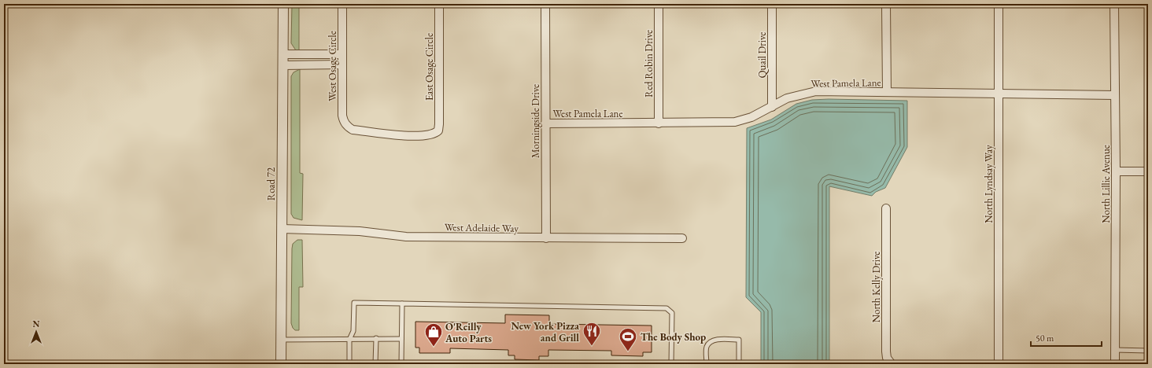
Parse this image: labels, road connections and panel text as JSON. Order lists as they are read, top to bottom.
{
  "streets": {
    "street": [
      "Quail Drive",
      "Red Robin Drive",
      "West Osage Circle",
      "East Osage Circle",
      "West Pamela Lane",
      "Morningside Drive",
      "Road 72",
      "North Lyndsay Way",
      "North Lillie Avenue",
      "West Adelaide Way",
      "North Kelly Drive"
    ]
  },
  "crossings": [
    ["Quail Drive", "West Pamela Lane"],
    ["Red Robin Drive", "West Pamela Lane"],
    ["West Osage Circle", "East Osage Circle"],
    ["West Pamela Lane", "Morningside Drive"],
    ["West Pamela Lane", "North Lyndsay Way"],
    ["West Pamela Lane", "North Lillie Avenue"],
    ["Morningside Drive", "West Adelaide Way"],
    ["Road 72", "West Adelaide Way"]
  ],
  "places": {
    "restaurant": ["New York Pizza and Grill"],
    "shop": ["O'Reilly Auto Parts"],
    "sports": ["The Body Shop"]
  },
  "scale_bar": "50 m",
  "north": "top"
}
